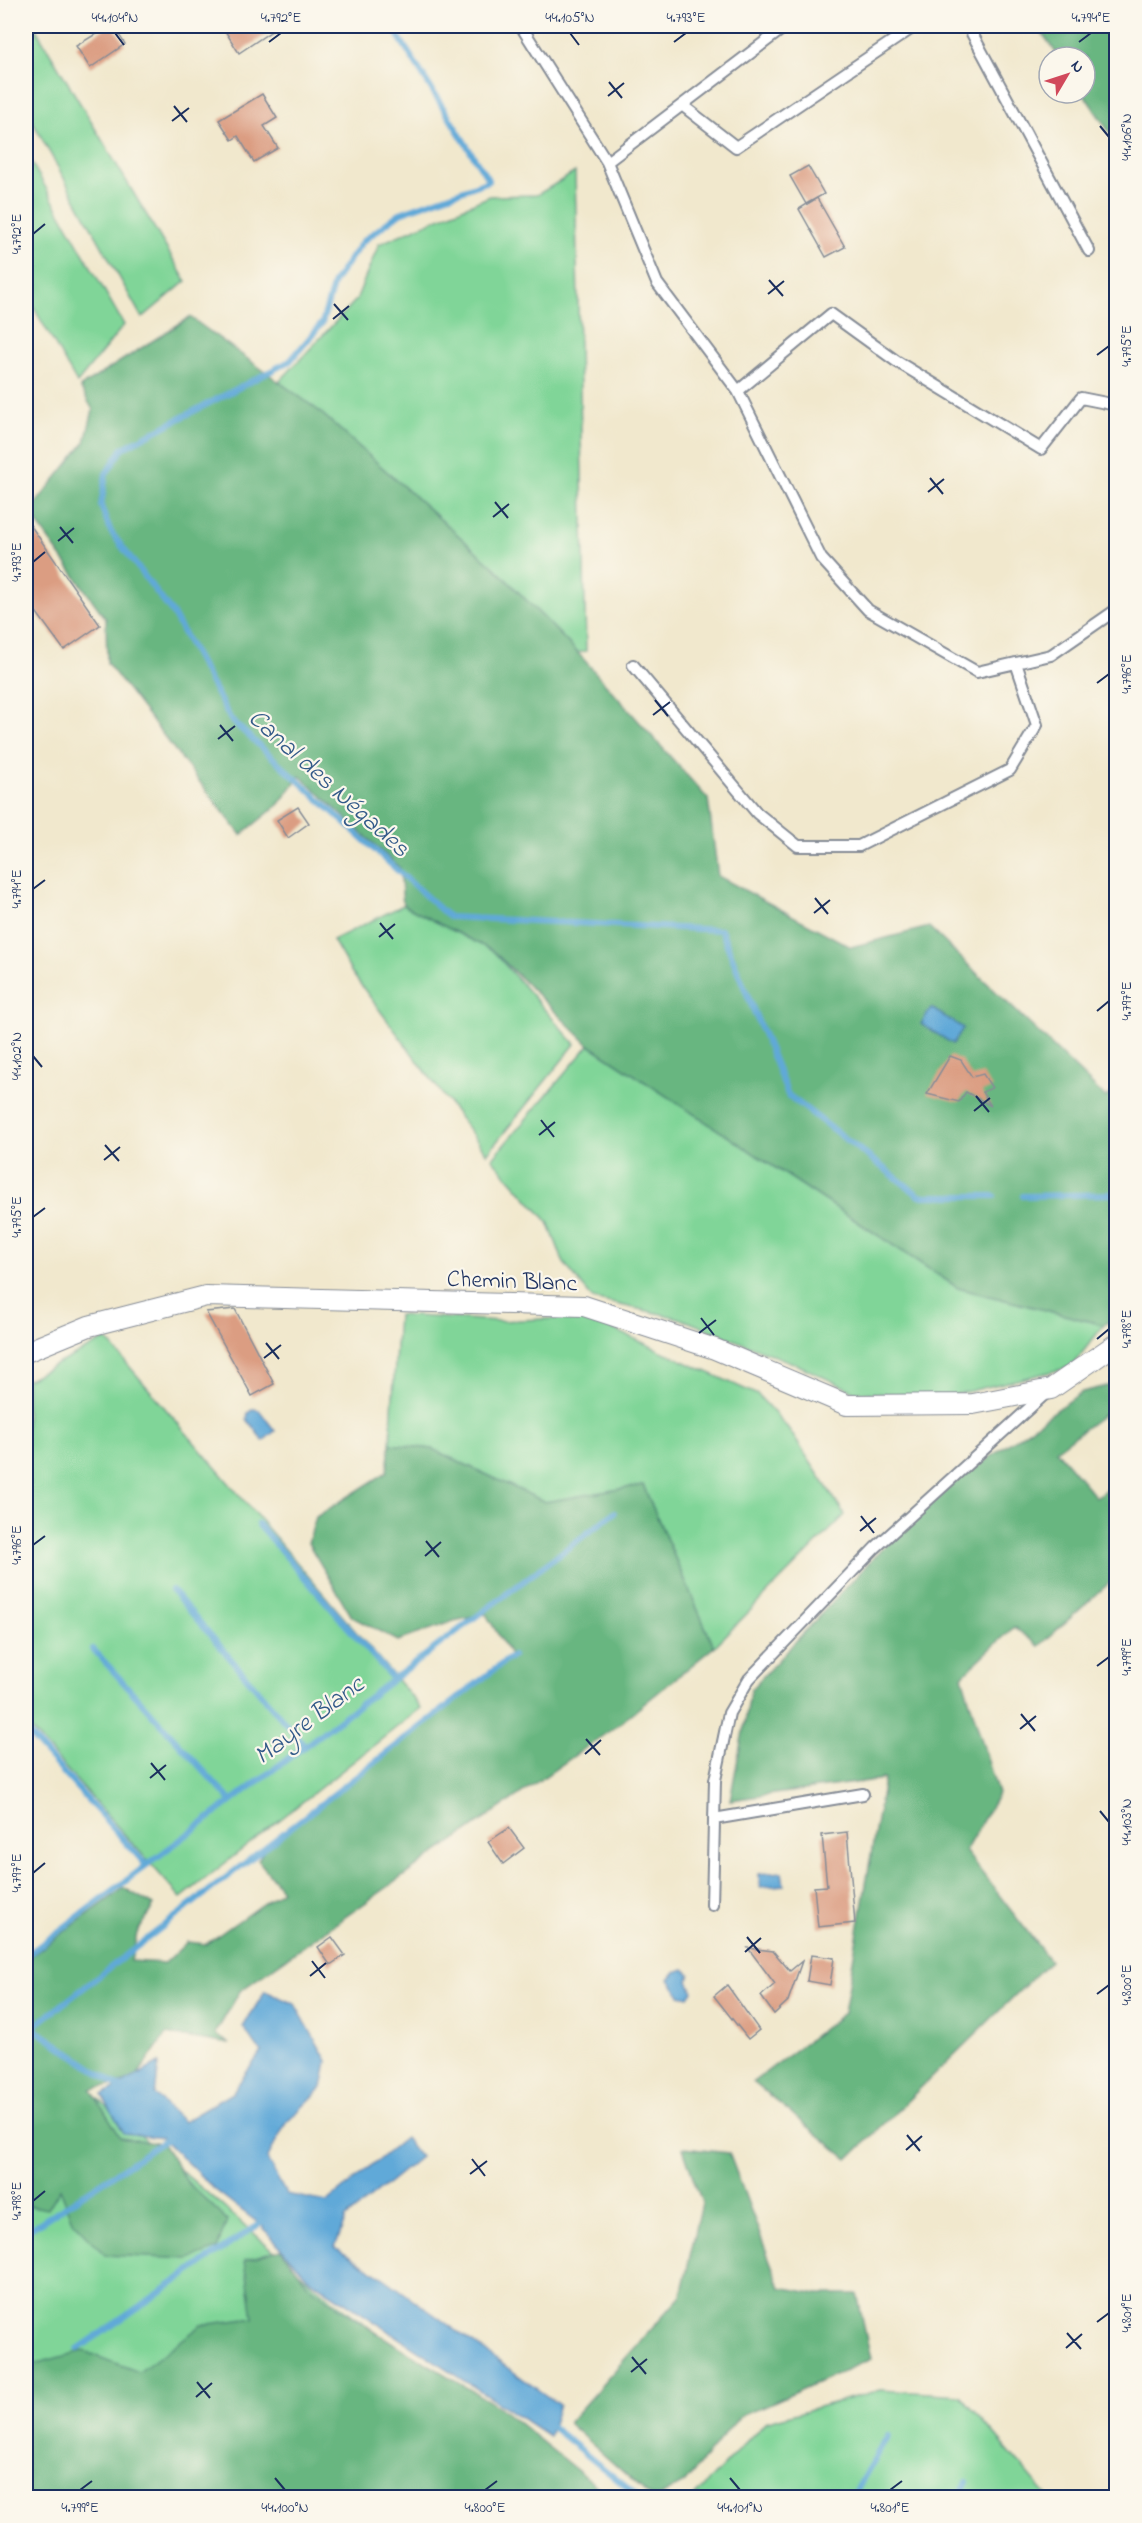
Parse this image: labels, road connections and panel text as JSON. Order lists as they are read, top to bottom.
{
  "streets": {
    "street": ["Chemin Blanc"]
  },
  "water": ["Canal des Négades", "Mayre Blanc"],
  "north": "top right",
  "coordinates": [
    "44.104°N",
    "4.792°E",
    "44.105°N",
    "4.793°E",
    "4.794°E",
    "44.106°N",
    "4.795°E",
    "4.796°E",
    "4.797°E",
    "44.102°N",
    "4.798°E",
    "4.799°E",
    "44.103°N",
    "4.800°E",
    "4.801°E",
    "44.100°N",
    "44.101°N"
  ]
}
